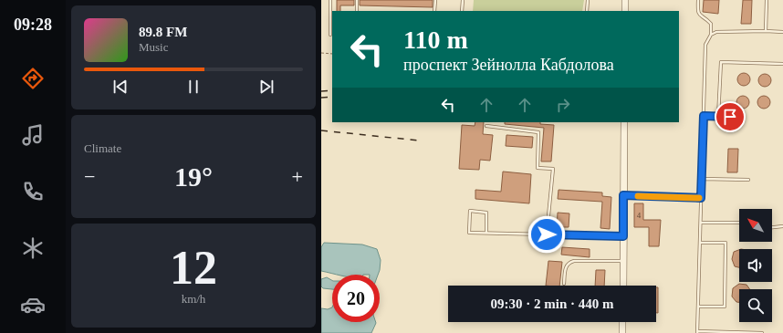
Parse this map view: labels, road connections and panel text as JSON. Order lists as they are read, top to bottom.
{
  "house_numbers": ["4"],
  "north": "top left",
  "page": {
    "tabs": "09:28",
    "turn": ["110 m", "проспект Зейнолла Кабдолова"],
    "song": ["89.8 FM", "Music"],
    "tile": [
      "Climate",
      ["12", "km/h"]
    ],
    "heat": ["−", "19°", "+"],
    "limit": "20",
    "trip": "09:30 · 2 min · 440 m"
  }
}
